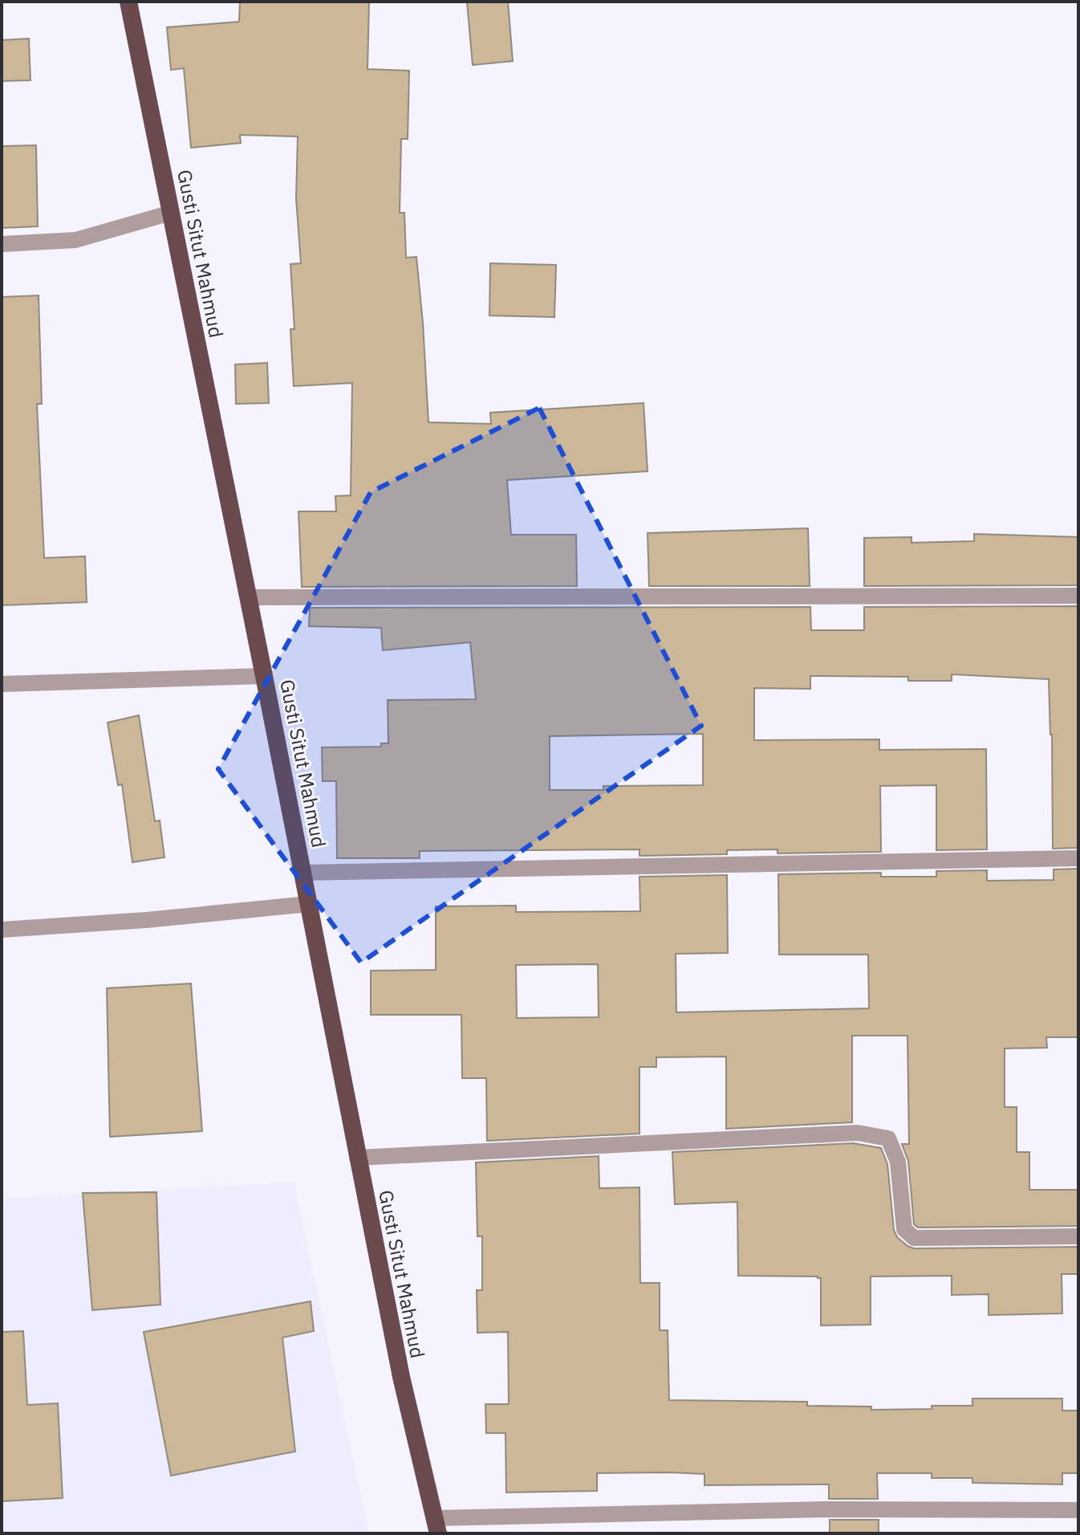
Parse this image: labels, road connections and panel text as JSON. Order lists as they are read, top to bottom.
{
  "streets": {
    "highway": ["Gusti Situt Mahmud"]
  }
}
